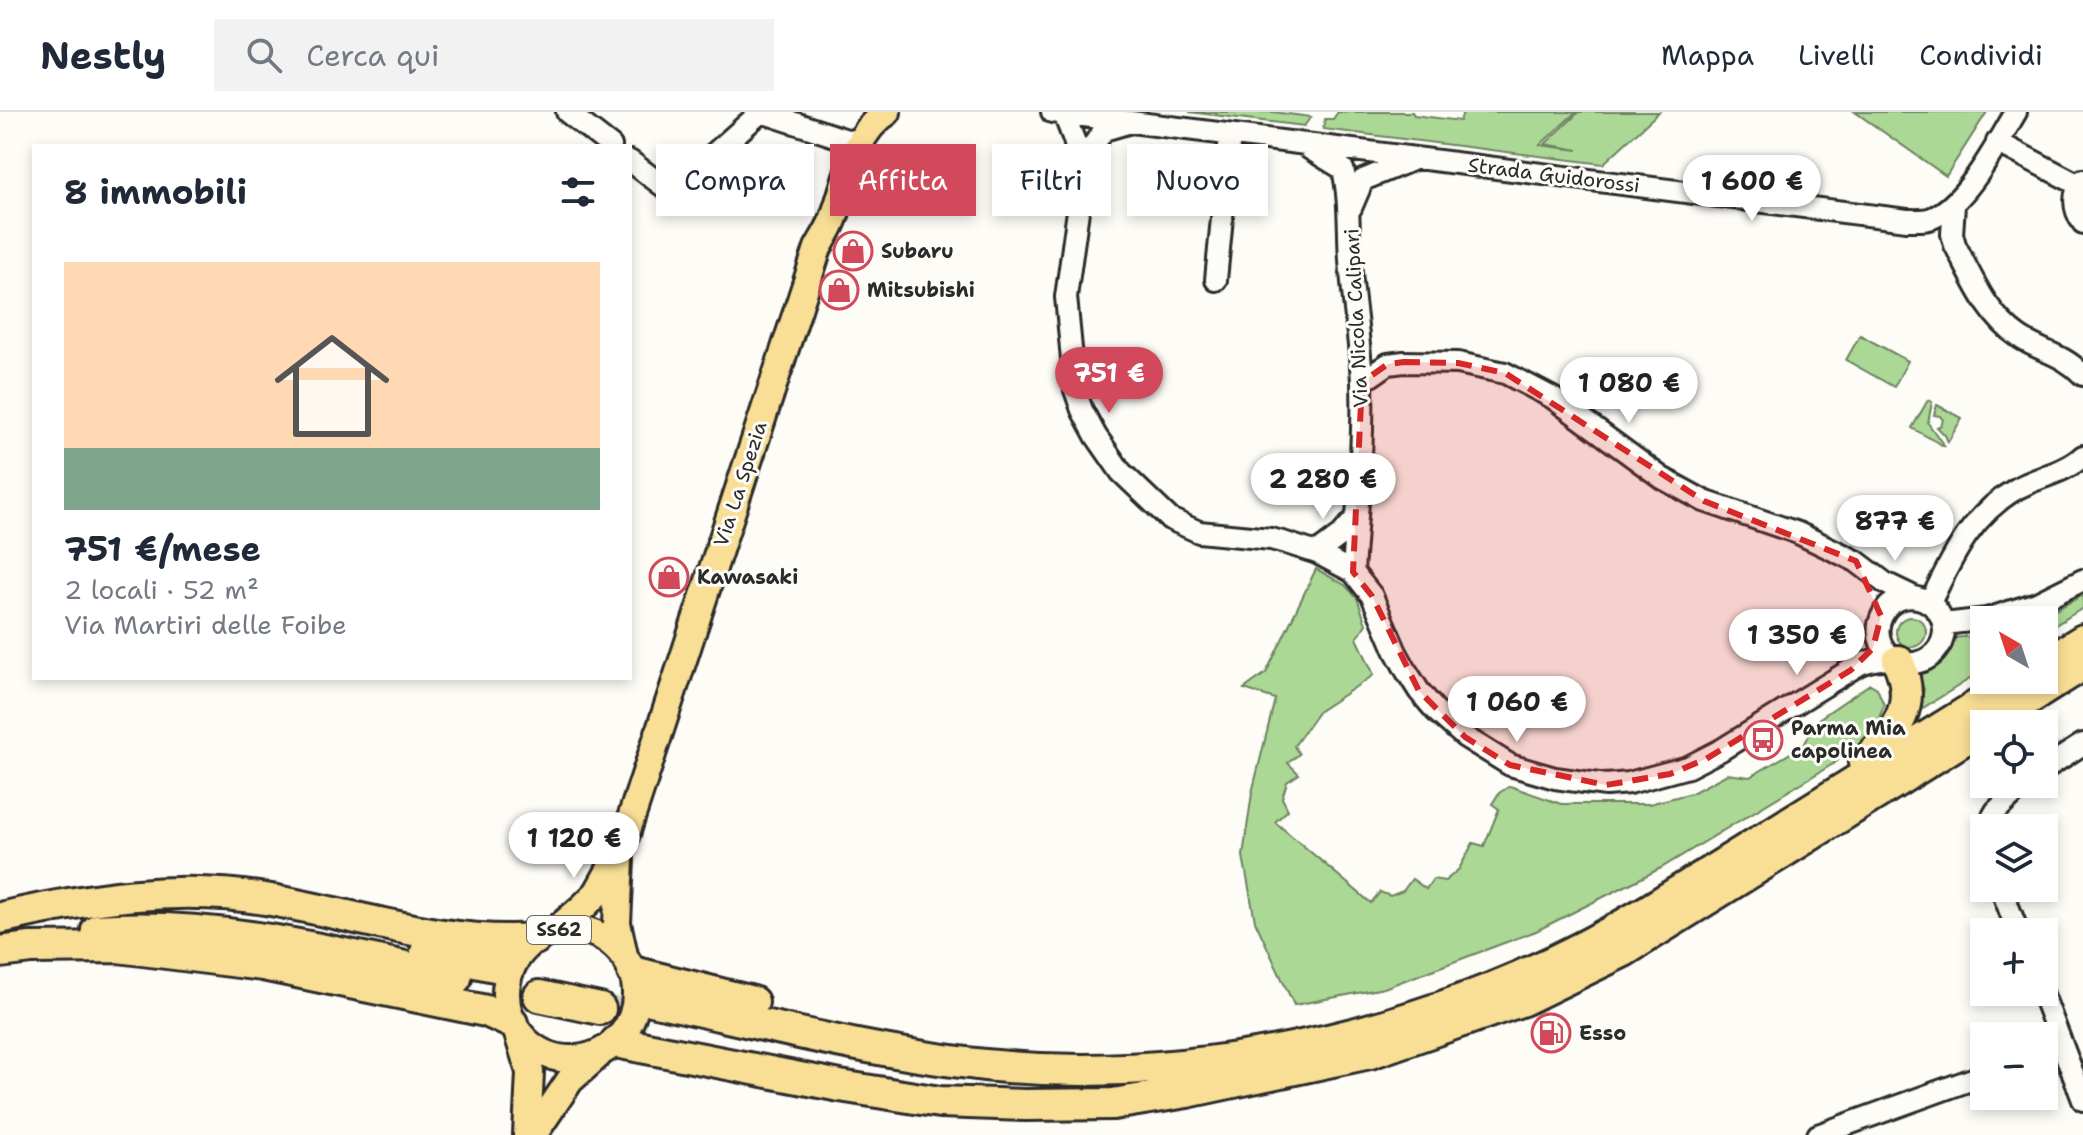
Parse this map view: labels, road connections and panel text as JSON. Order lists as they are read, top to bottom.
{
  "streets": {
    "main road": ["Via La Spezia", "SS62"],
    "street": ["Strada Guidorossi", "Via Nicola Calipari"]
  },
  "crossings": [
    ["Strada Guidorossi", "Via Nicola Calipari"],
    ["Via La Spezia", "SS62"]
  ],
  "places": {
    "shop": ["Subaru", "Mitsubishi", "Kawasaki"],
    "bus stop": ["Parma Mia capolinea"],
    "fuel station": ["Esso"]
  },
  "north": "top left",
  "page": {
    "header": "Nestly",
    "search": "Cerca qui",
    "nav": ["Mappa", "Livelli", "Condividi"],
    "chip": [
      "Compra",
      "Affitta",
      "Filtri",
      "Nuovo"
    ],
    "heading": "8 immobili",
    "price": [
      "1 600 €",
      "751 €",
      "1 080 €",
      "2 280 €",
      "877 €",
      "1 350 €",
      "1 060 €",
      "1 120 €"
    ],
    "list": [
      {
        "name": "751 €/mese",
        "note": "2 locali · 52 m² · Via Martiri delle Foibe"
      }
    ],
    "map_buttons": ["+", "−"]
  }
}
